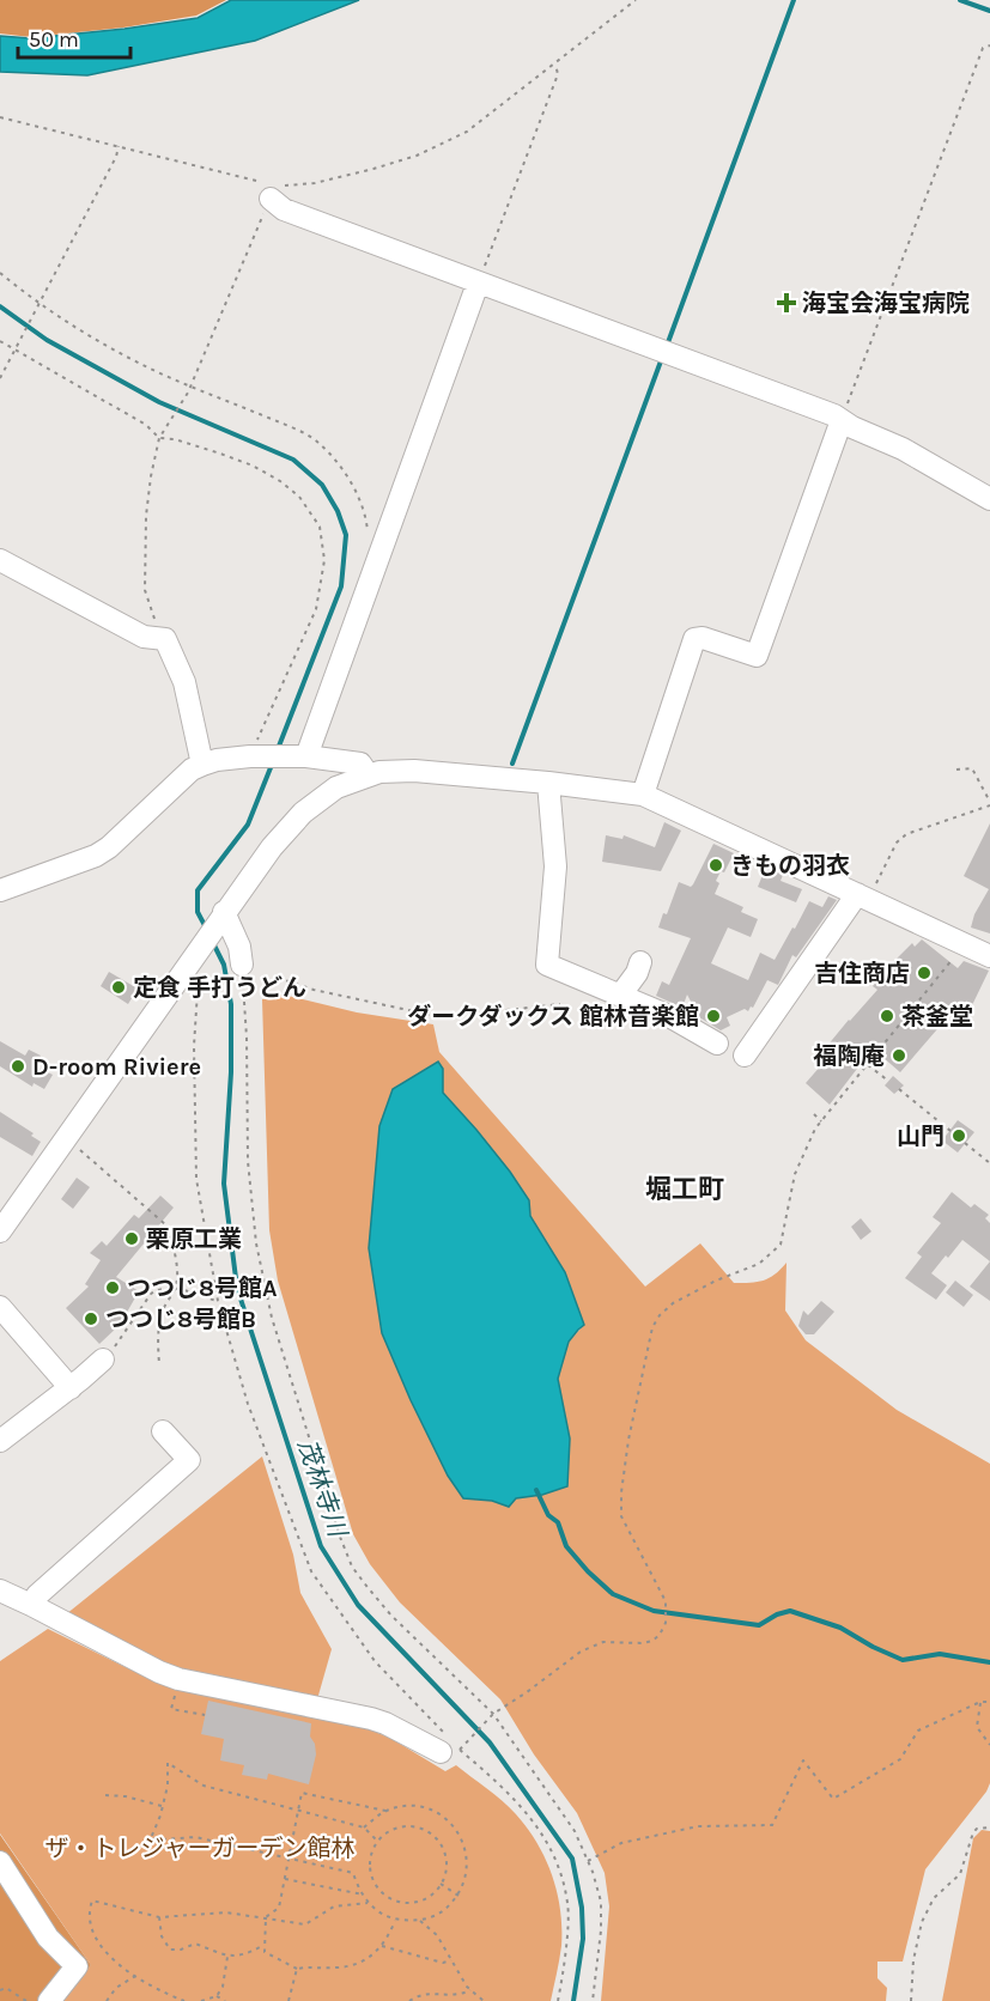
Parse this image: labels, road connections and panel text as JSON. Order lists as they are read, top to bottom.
{
  "districts": ["堀工町"],
  "water": ["茂林寺川"],
  "parks": ["ザ・トレジャーガーデン館林"],
  "places": {
    "health": ["海宝会海宝病院"],
    "other": [
      "きもの羽衣",
      "吉住商店",
      "定食 手打うどん",
      "ダークダックス 館林音楽館",
      "茶釜堂",
      "福陶庵",
      "D-room Riviere",
      "山門",
      "栗原工業",
      "つつじ8号館A",
      "つつじ8号館B"
    ]
  },
  "scale_bar": "50 m"
}
